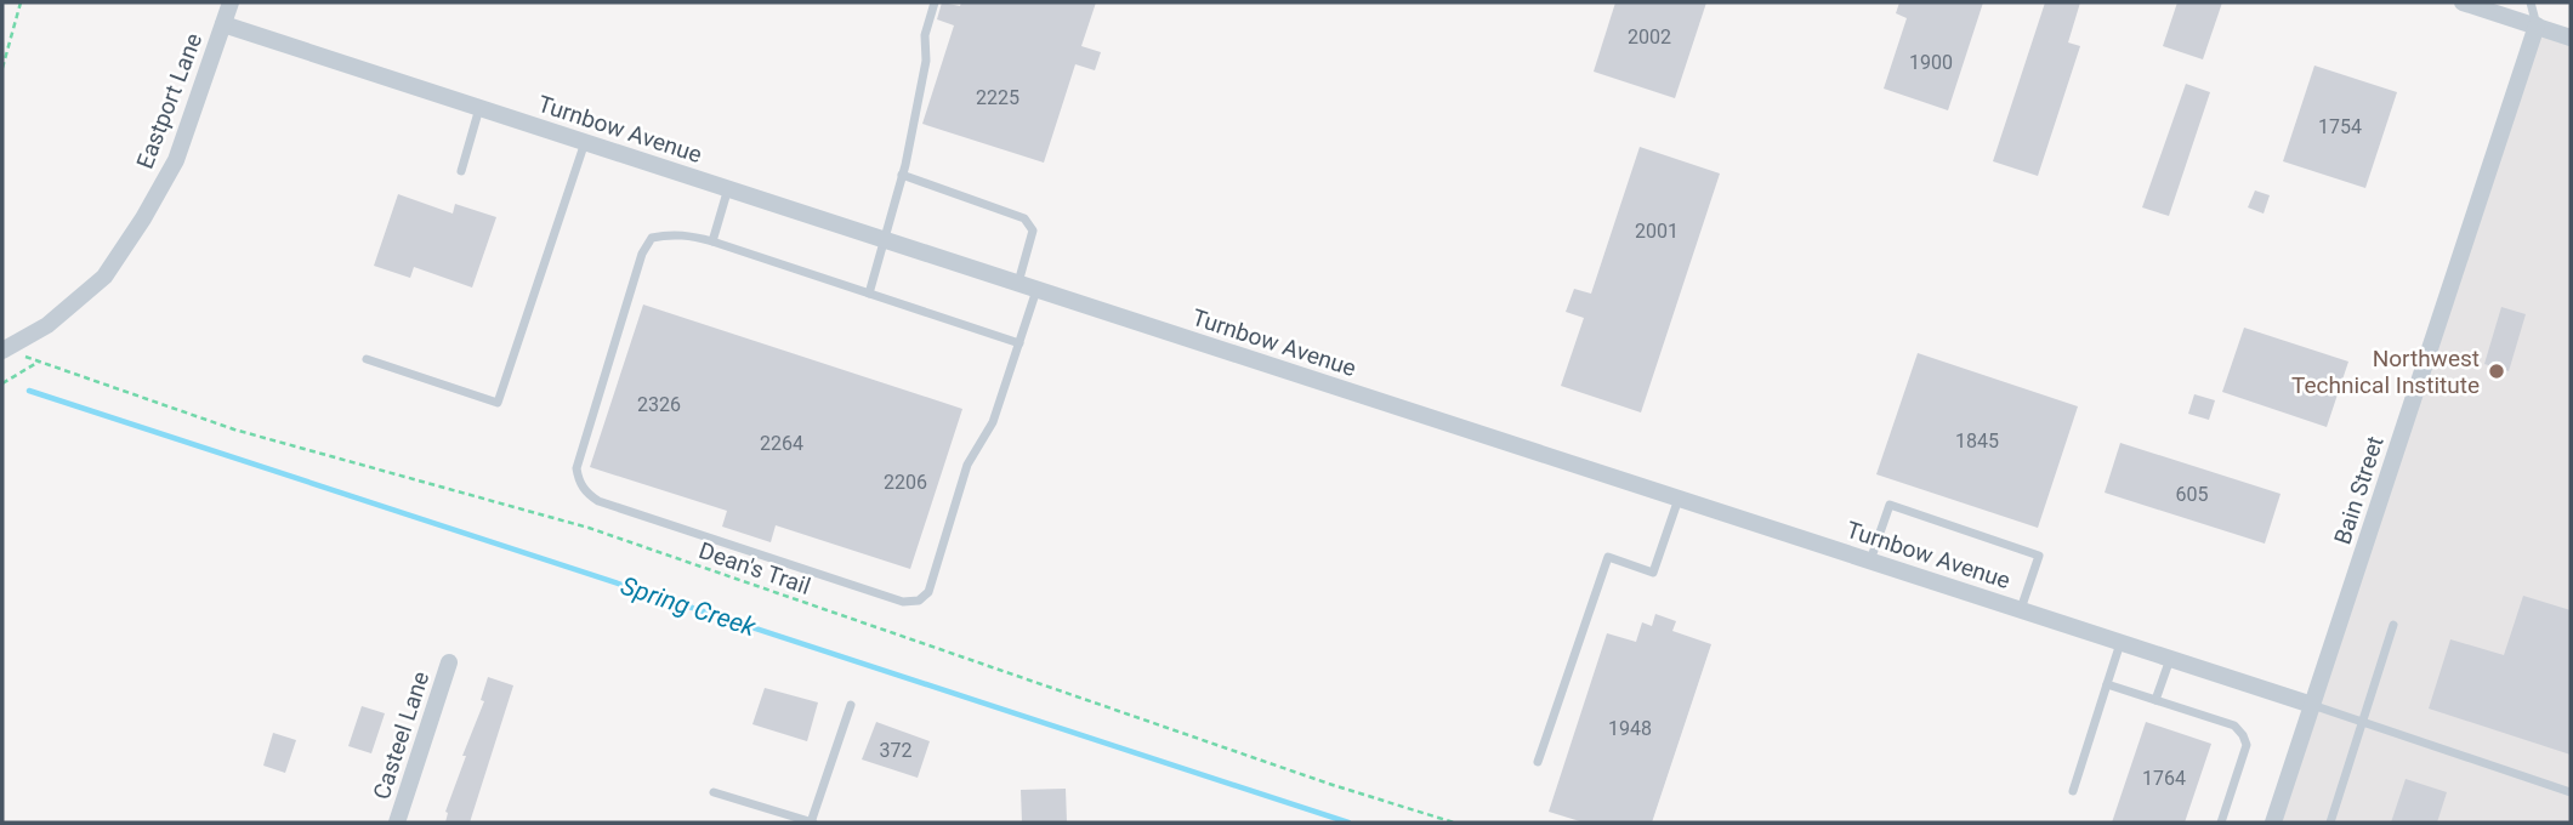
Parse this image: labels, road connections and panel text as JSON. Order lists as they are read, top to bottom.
{
  "streets": {
    "street": [
      "Eastport Lane",
      "Turnbow Avenue",
      "Bain Street",
      "Casteel Lane"
    ],
    "path": ["Dean's Trail"]
  },
  "crossings": [
    ["Eastport Lane", "Turnbow Avenue"],
    ["Turnbow Avenue", "Bain Street"]
  ],
  "water": ["Spring Creek"],
  "places": ["Northwest Technical Institute"],
  "house_numbers": [
    "2002",
    "1900",
    "2225",
    "1754",
    "2001",
    "2326",
    "1845",
    "2264",
    "2206",
    "605",
    "1948",
    "372",
    "1764"
  ]
}
